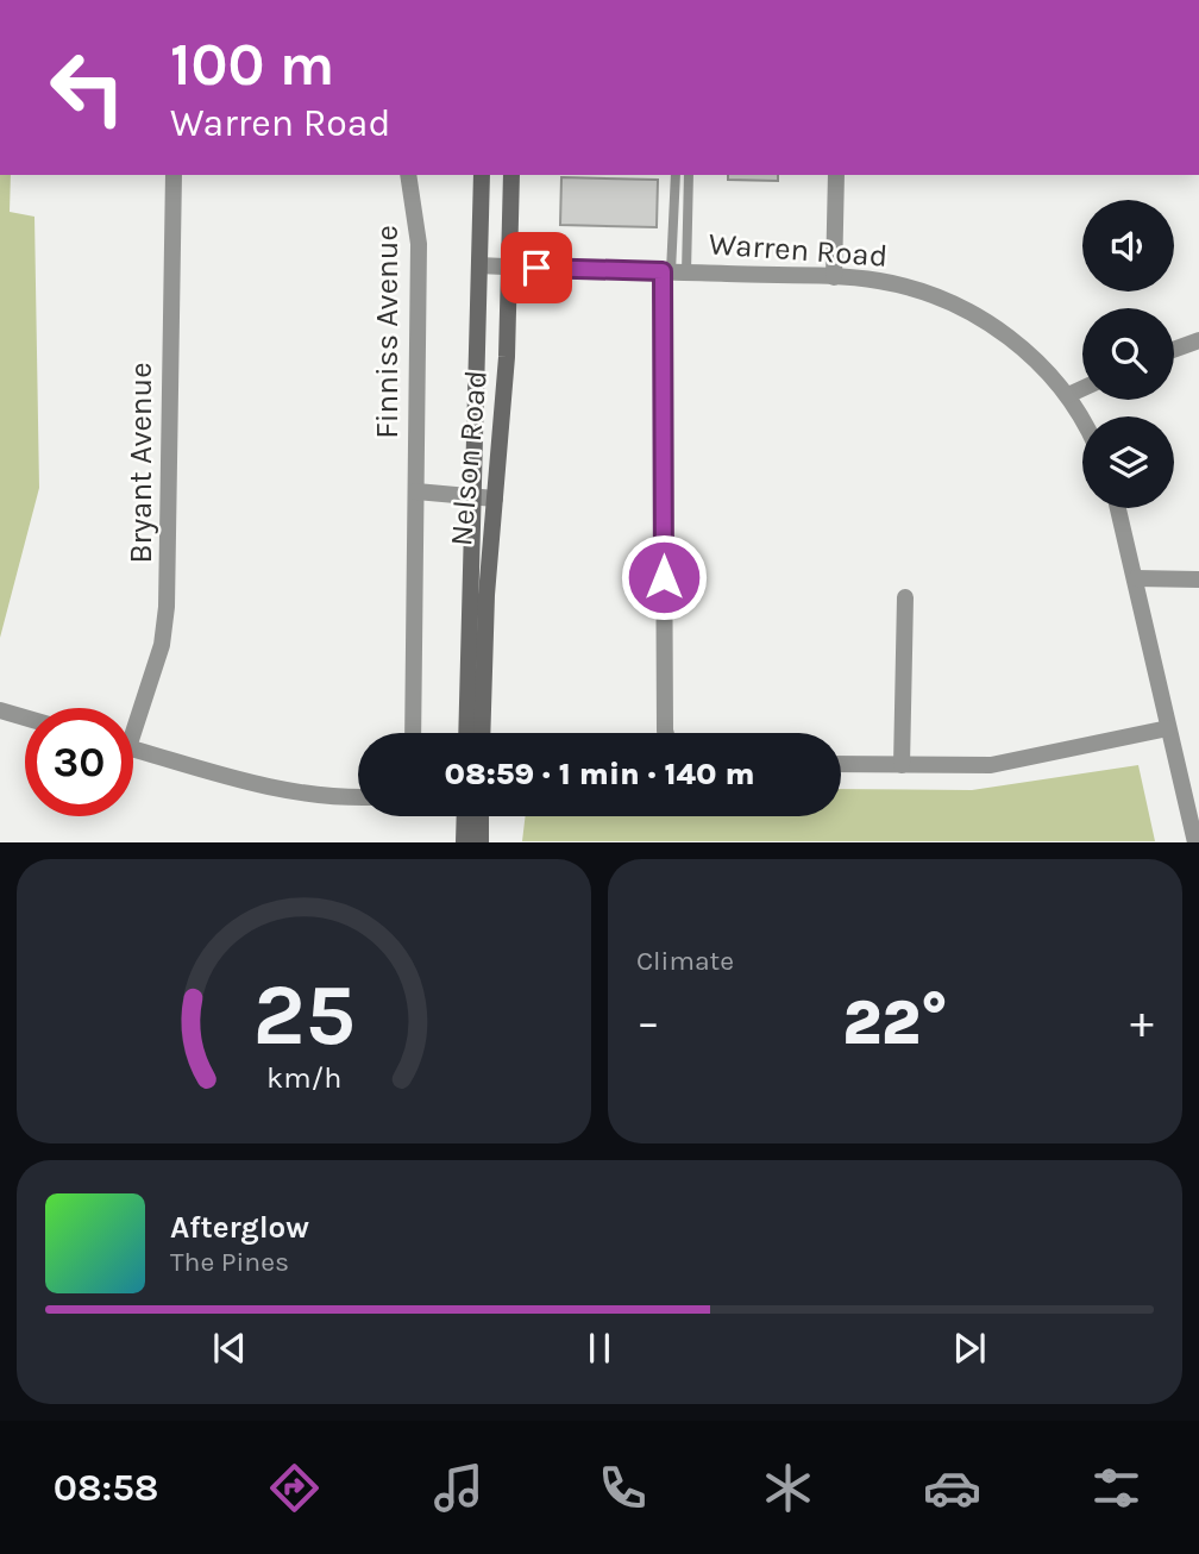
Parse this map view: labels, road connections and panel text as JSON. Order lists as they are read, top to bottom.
{
  "streets": {
    "main road": ["Nelson Road"],
    "street": ["Warren Road", "Finniss Avenue", "Bryant Avenue"]
  },
  "crossings": [
    ["Warren Road", "Nelson Road"]
  ],
  "page": {
    "turn": ["100 m", "Warren Road"],
    "limit": "30",
    "trip": "08:59 · 1 min · 140 m",
    "tile": "Climate",
    "heat": ["−", "22°", "+"],
    "song": ["Afterglow", "The Pines"],
    "tabs": "08:58",
    "gauge": ["25", "km/h"]
  }
}
